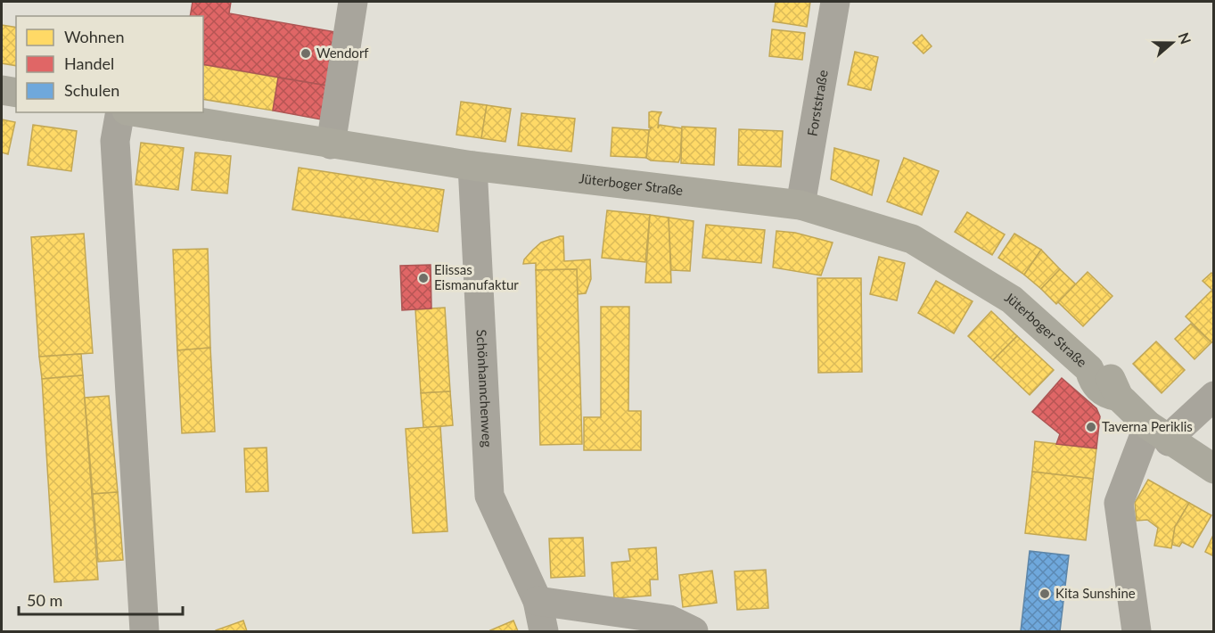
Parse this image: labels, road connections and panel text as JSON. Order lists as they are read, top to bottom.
{
  "streets": {
    "main road": ["Jüterboger Straße"],
    "street": ["Forststraße", "Schönhannchenweg"]
  },
  "crossings": [
    ["Forststraße", "Jüterboger Straße"],
    ["Jüterboger Straße", "Schönhannchenweg"]
  ],
  "places": [
    "Wendorf",
    "Elissas Eismanufaktur",
    "Taverna Periklis",
    "Kita Sunshine"
  ],
  "legend": ["Wohnen", "Handel", "Schulen"],
  "scale_bar": "50 m",
  "north": "right"
}
